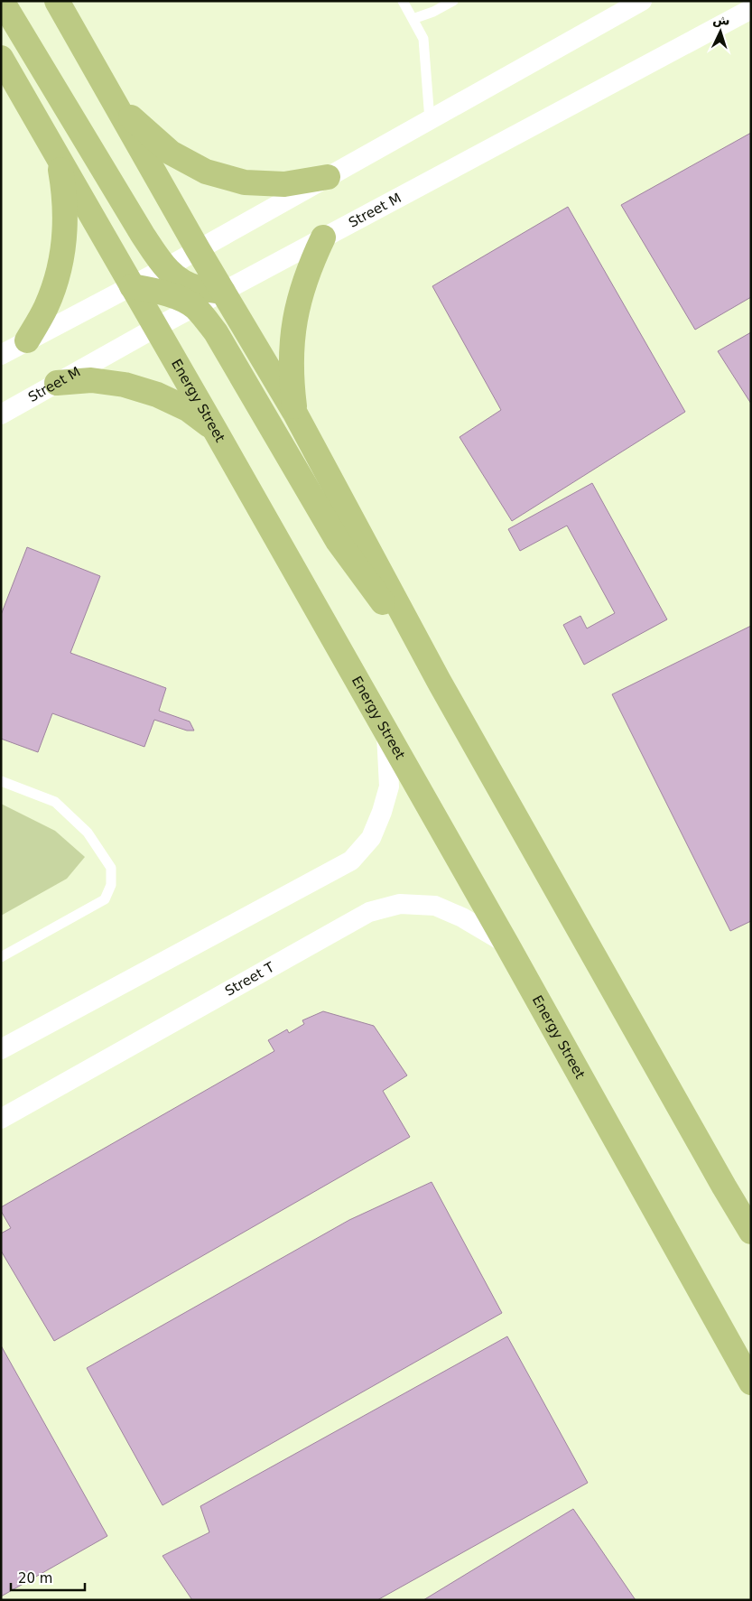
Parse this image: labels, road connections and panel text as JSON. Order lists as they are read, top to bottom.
{
  "streets": {
    "main road": ["Energy Street"],
    "street": ["Street M", "Street T"]
  },
  "crossings": [
    ["Street M", "Energy Street"],
    ["Energy Street", "Street T"]
  ],
  "scale_bar": "20 m",
  "north": "top"
}
